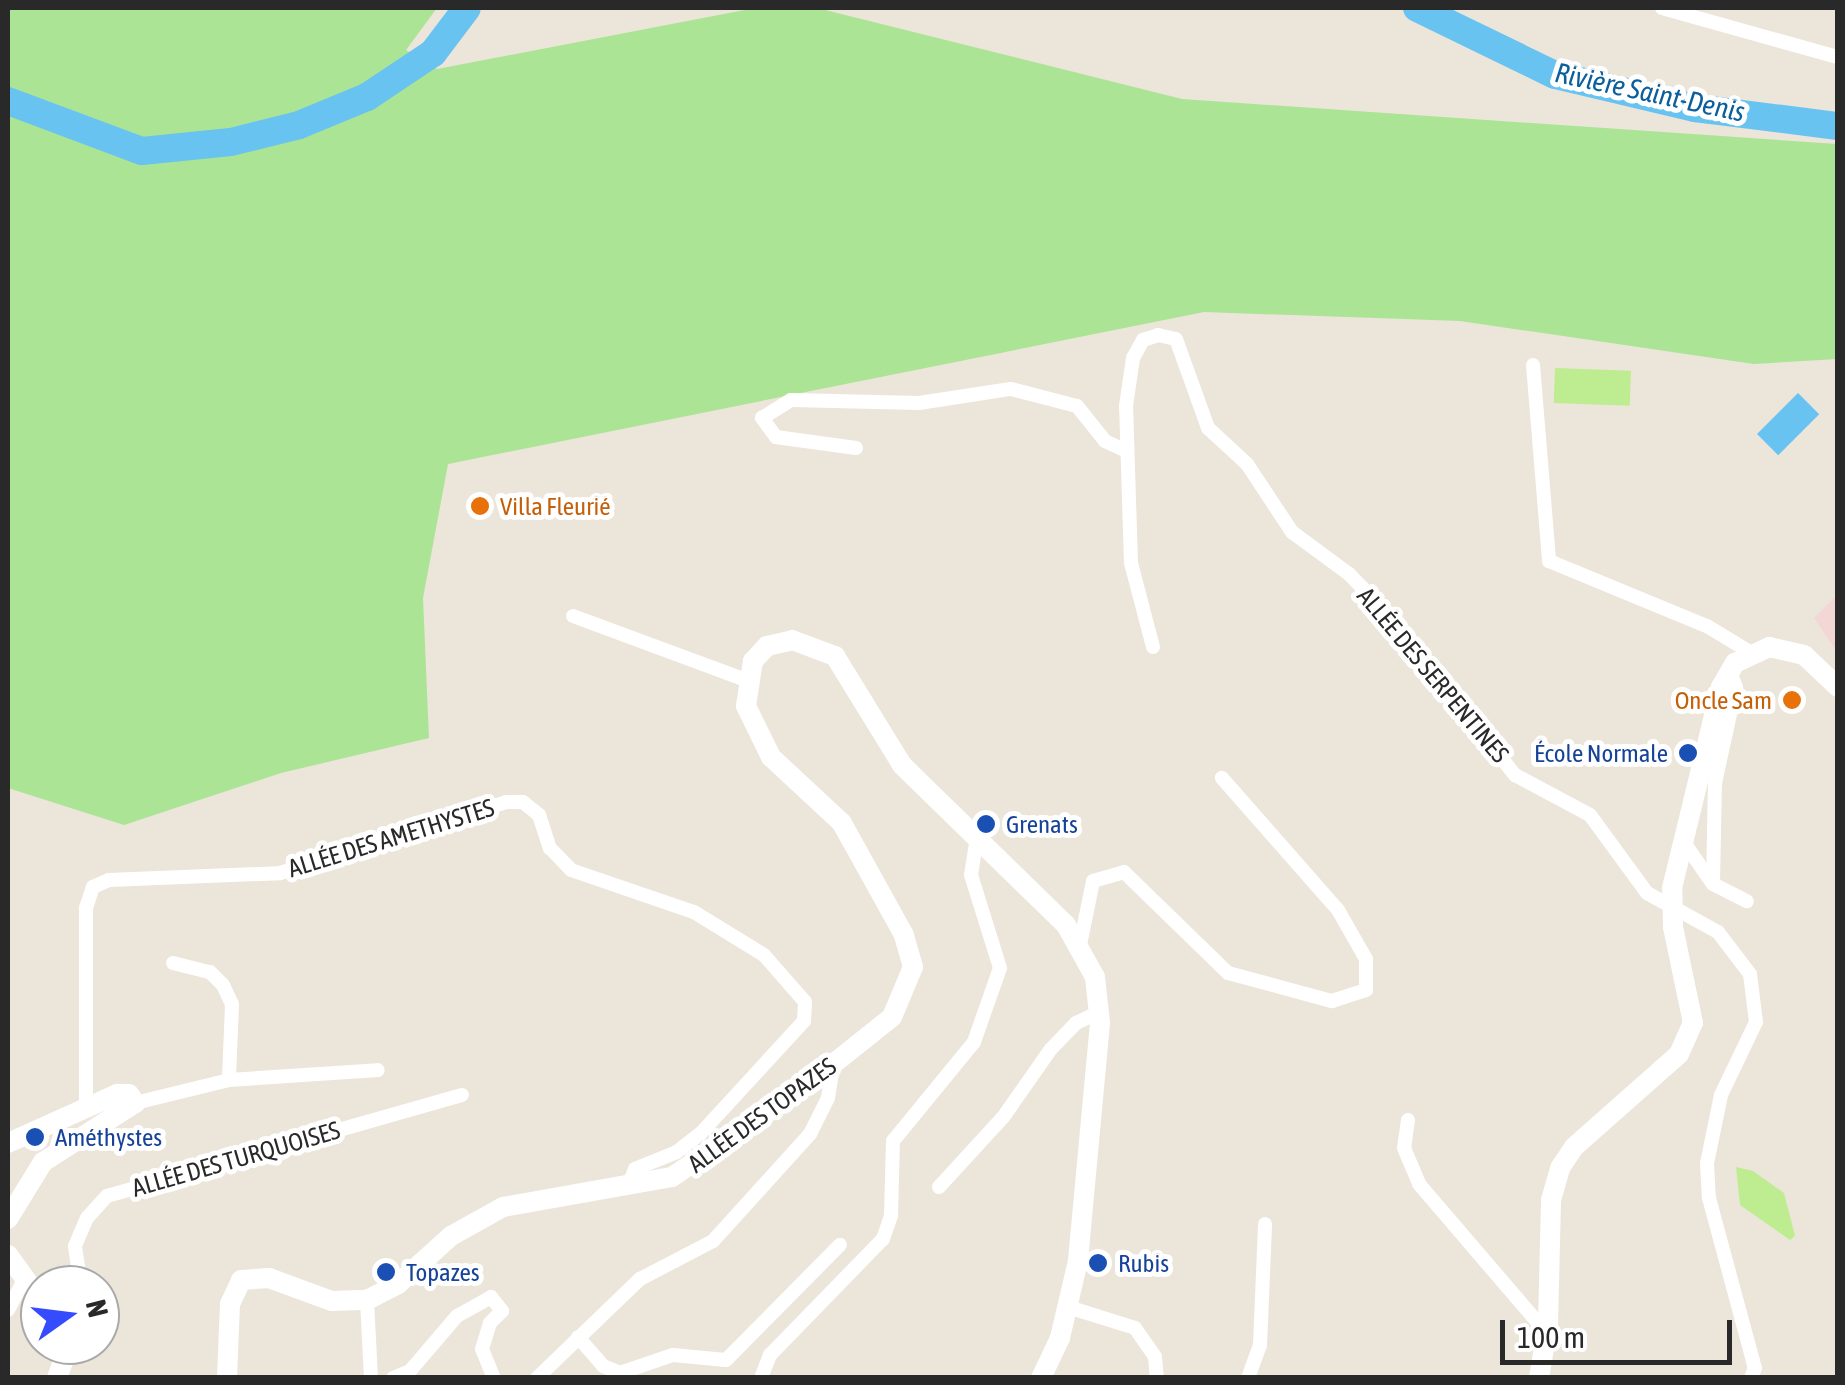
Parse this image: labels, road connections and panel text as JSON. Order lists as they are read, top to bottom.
{
  "streets": {
    "main road": ["ALLÉE DES TOPAZES"],
    "street": ["ALLÉE DES SERPENTINES", "ALLÉE DES AMETHYSTES", "ALLÉE DES TURQUOISES"]
  },
  "crossings": [
    ["ALLÉE DES AMETHYSTES", "ALLÉE DES TOPAZES"]
  ],
  "water": ["Rivière Saint-Denis"],
  "places": [
    "Villa Fleurié",
    "Oncle Sam",
    "École Normale",
    "Grenats",
    "Améthystes",
    "Rubis",
    "Topazes"
  ],
  "scale_bar": "100 m",
  "north": "right"
}
